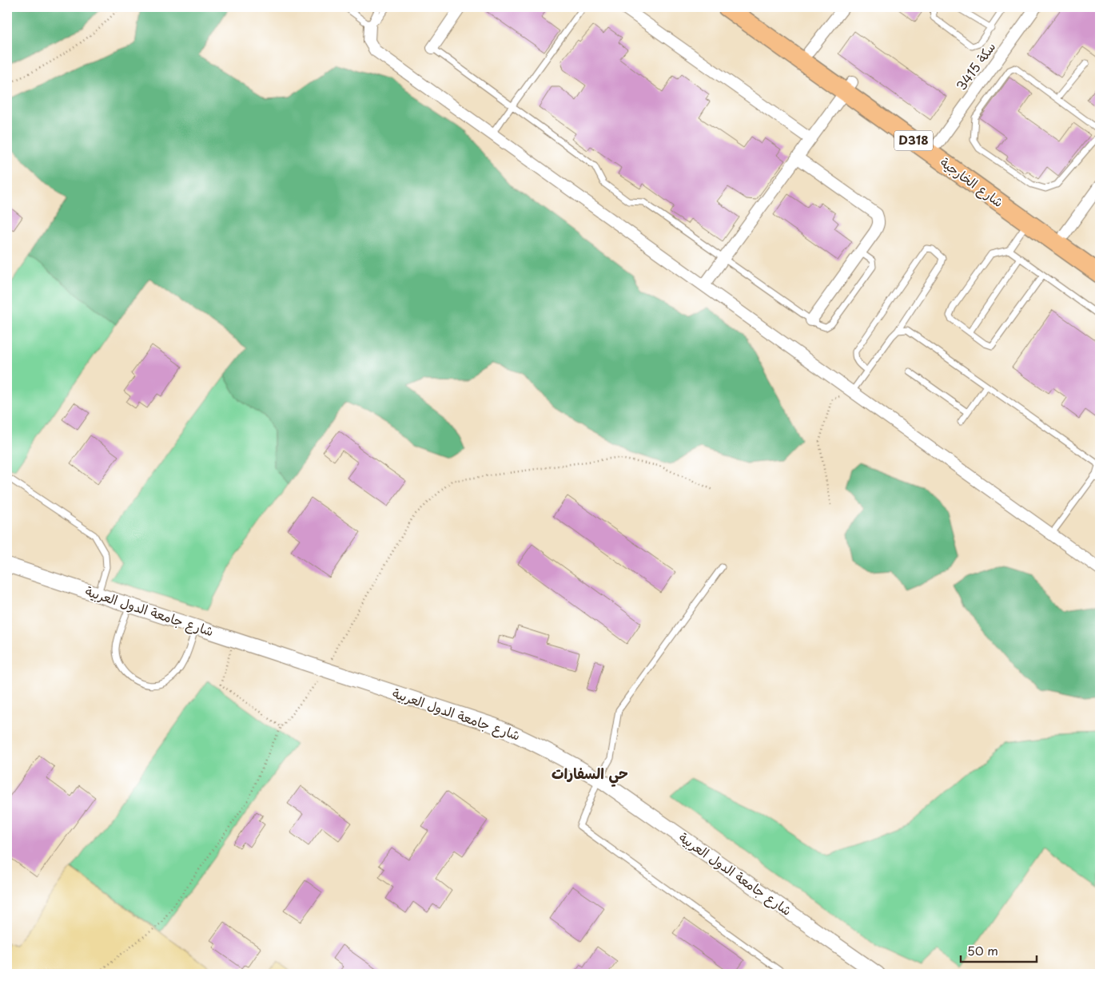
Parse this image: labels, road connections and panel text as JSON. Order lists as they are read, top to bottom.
{
  "streets": {
    "main road": ["D318", "شارع الخارجية"],
    "street": ["سكة 3415", "شارع جامعة الدول العربية"]
  },
  "crossings": [
    ["سكة 3415", "شارع الخارجية"]
  ],
  "districts": ["حي السفارات"],
  "scale_bar": "50 m"
}
